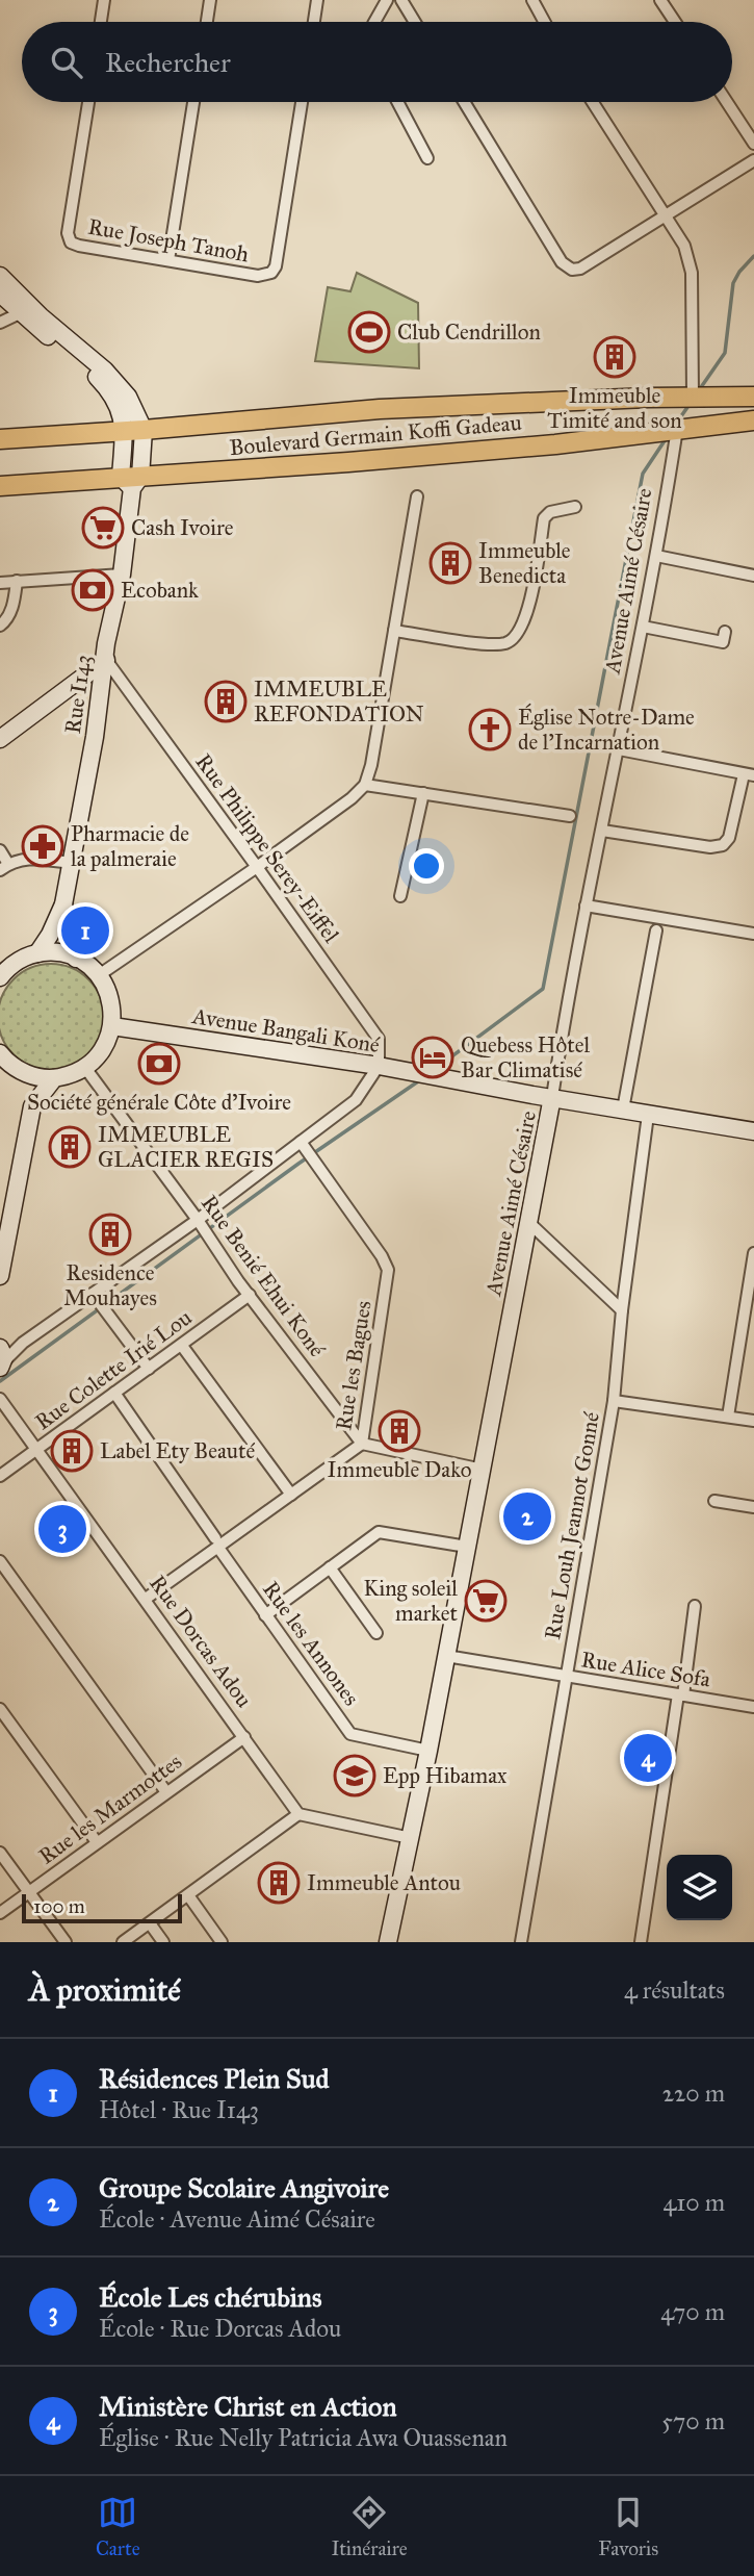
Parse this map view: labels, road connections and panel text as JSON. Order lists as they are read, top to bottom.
{
  "streets": {
    "main road": ["Boulevard Germain Koffi Gadeau"],
    "street": [
      "Rue Joseph Tanoh",
      "Avenue Aimé Césaire",
      "Rue I143",
      "Rue Philippe Serey-Eiffel",
      "Avenue Bangali Koné",
      "Rue Benié Ehui Koné",
      "Rue les Bagues",
      "Rue Colette Irié Lou",
      "Rue Louh Jeannot Gonné",
      "Rue Dorcas Adou",
      "Rue les Annones",
      "Rue Alice Sofa",
      "Rue les Marmottes"
    ]
  },
  "crossings": [
    ["Boulevard Germain Koffi Gadeau", "Avenue Aimé Césaire"],
    ["Boulevard Germain Koffi Gadeau", "Rue I143"],
    ["Avenue Aimé Césaire", "Avenue Bangali Koné"],
    ["Avenue Aimé Césaire", "Rue les Annones"],
    ["Avenue Aimé Césaire", "Rue Alice Sofa"],
    ["Rue I143", "Rue Philippe Serey-Eiffel"],
    ["Rue Philippe Serey-Eiffel", "Avenue Bangali Koné"],
    ["Avenue Bangali Koné", "Rue Louh Jeannot Gonné"],
    ["Rue Benié Ehui Koné", "Rue les Bagues"],
    ["Rue Benié Ehui Koné", "Rue Colette Irié Lou"],
    ["Rue les Bagues", "Rue Dorcas Adou"],
    ["Rue les Bagues", "Rue les Annones"],
    ["Rue Colette Irié Lou", "Rue Dorcas Adou"],
    ["Rue Colette Irié Lou", "Rue les Annones"],
    ["Rue Louh Jeannot Gonné", "Rue Alice Sofa"],
    ["Rue Dorcas Adou", "Rue les Marmottes"]
  ],
  "places": {
    "sports": ["Club Cendrillon"],
    "building": [
      "Immeuble Timité and son",
      "Immeuble Benedicta",
      "IMMEUBLE REFONDATION",
      "IMMEUBLE GLACIER REGIS",
      "Residence Mouhayes",
      "Immeuble Dako",
      "Label Ety Beauté",
      "Immeuble Antou"
    ],
    "supermarket": ["Cash Ivoire", "King soleil market"],
    "bank": ["Ecobank", "Société générale Côte d’Ivoire"],
    "church": ["Église Notre-Dame de l'Incarnation"],
    "pharmacy": ["Pharmacie de la palmeraie"],
    "hotel": ["Quebess Hôtel Bar Climatisé"],
    "school or university": ["Epp Hibamax"]
  },
  "scale_bar": "100 m",
  "page": {
    "search": "Rechercher",
    "pins": [
      "1",
      "2",
      "3",
      "4"
    ],
    "scale": "100 m",
    "heading": ["À proximité", "4 résultats"],
    "list": [
      {
        "mark": "1",
        "name": "Résidences Plein Sud",
        "note": "Hôtel · Rue I143",
        "value": "220 m"
      },
      {
        "mark": "2",
        "name": "Groupe Scolaire Angivoire",
        "note": "École · Avenue Aimé Césaire",
        "value": "410 m"
      },
      {
        "mark": "3",
        "name": "École Les chérubins",
        "note": "École · Rue Dorcas Adou",
        "value": "470 m"
      },
      {
        "mark": "4",
        "name": "Ministère Christ en Action",
        "note": "Église · Rue Nelly Patricia Awa Ouassenan",
        "value": "570 m"
      }
    ],
    "nav": ["Carte", "Itinéraire", "Favoris"]
  }
}
